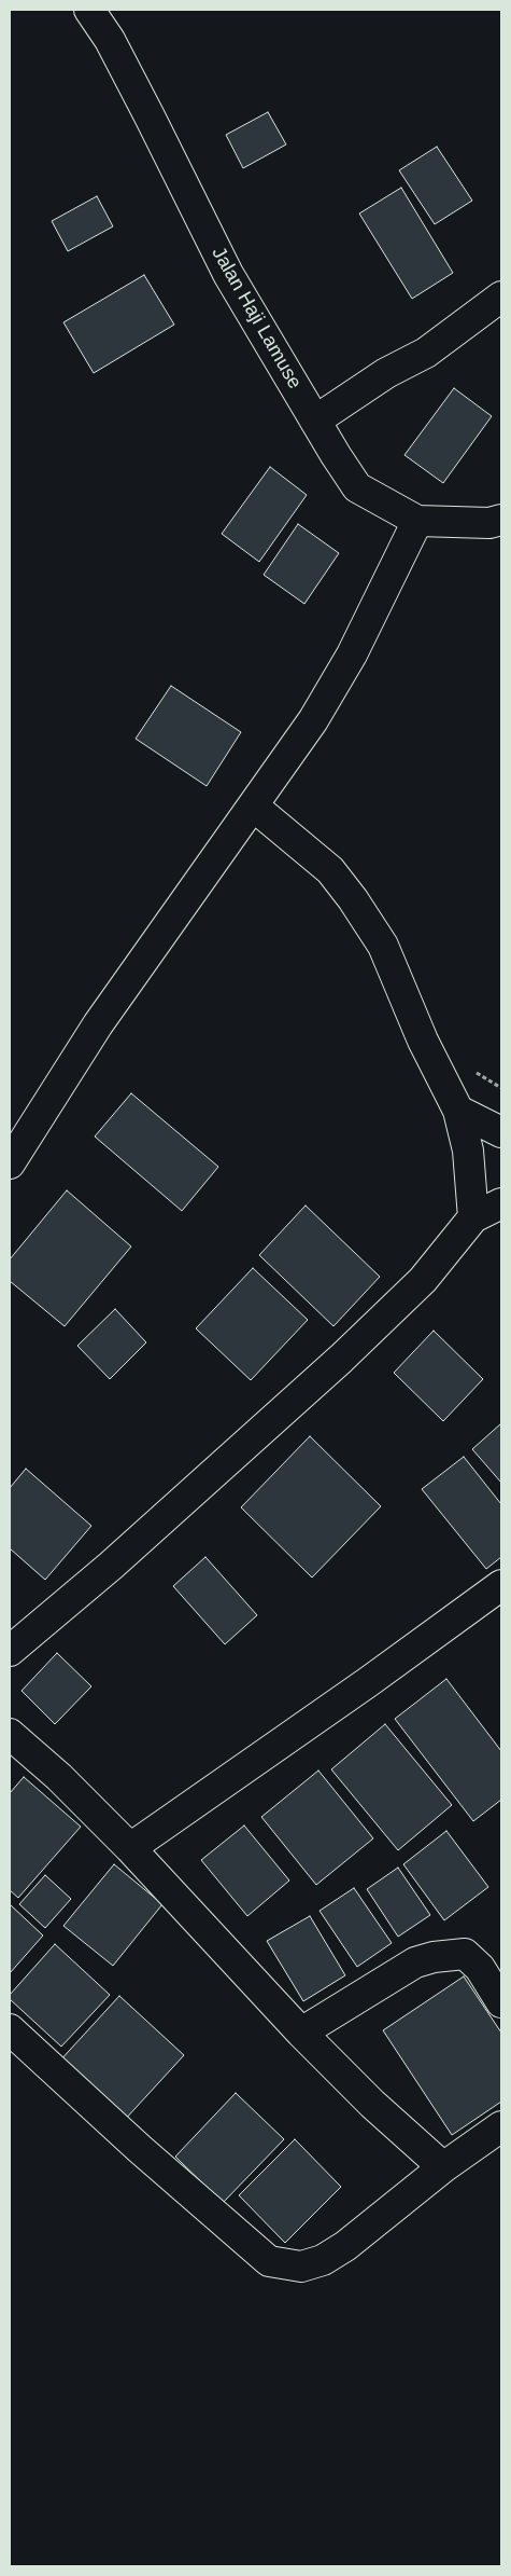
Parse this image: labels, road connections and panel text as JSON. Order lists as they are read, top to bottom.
{
  "streets": {
    "street": ["Jalan Haji Lamuse"]
  }
}
